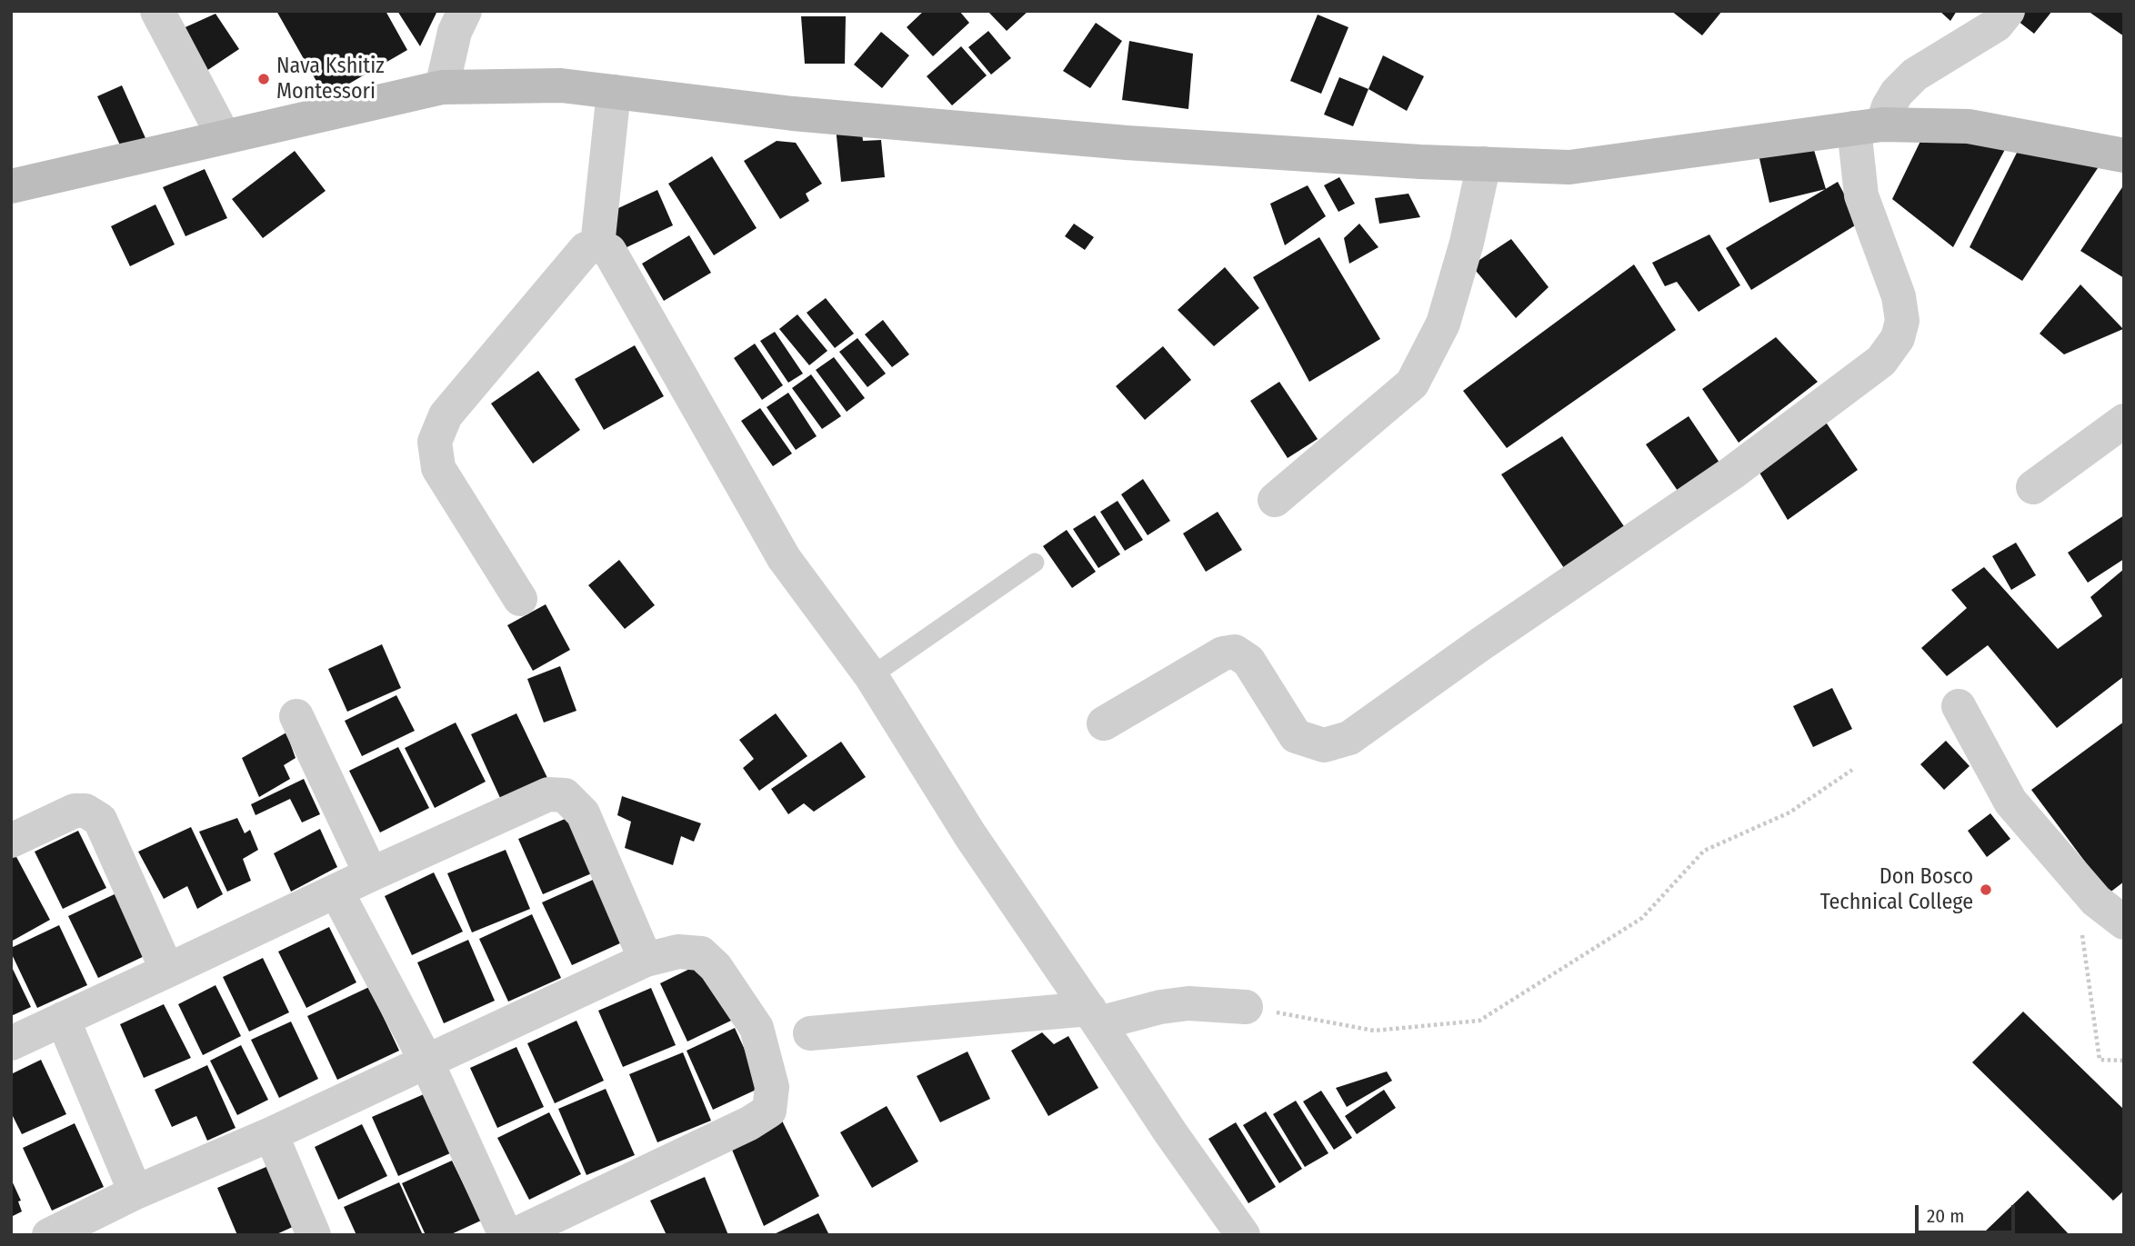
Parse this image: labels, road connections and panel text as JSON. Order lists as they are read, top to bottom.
{
  "places": ["Nava Kshitiz Montessori", "Don Bosco Technical College"],
  "scale_bar": "20 m"
}
